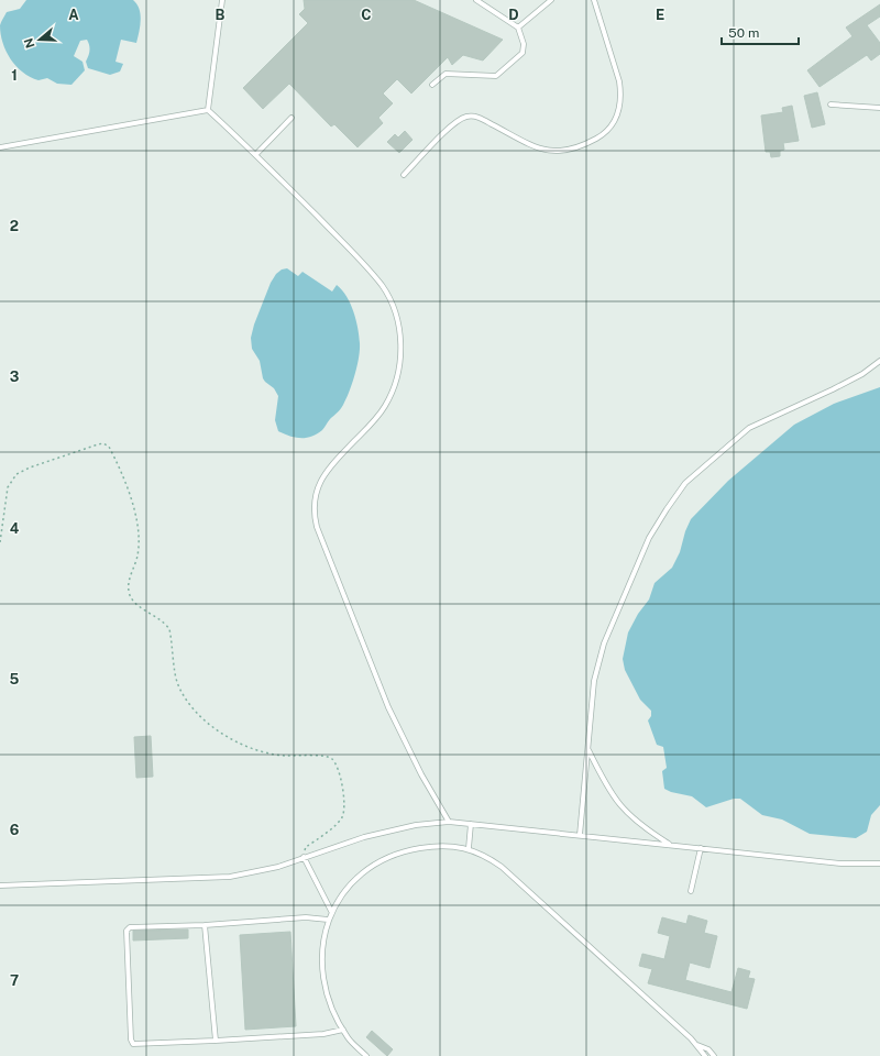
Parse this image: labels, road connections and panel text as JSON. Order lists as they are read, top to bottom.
{
  "scale_bar": "50 m",
  "north": "left",
  "grid": {
    "columns": [
      "A",
      "B",
      "C",
      "D",
      "E"
    ],
    "rows": [
      "1",
      "2",
      "3",
      "4",
      "5",
      "6",
      "7"
    ]
  }
}
